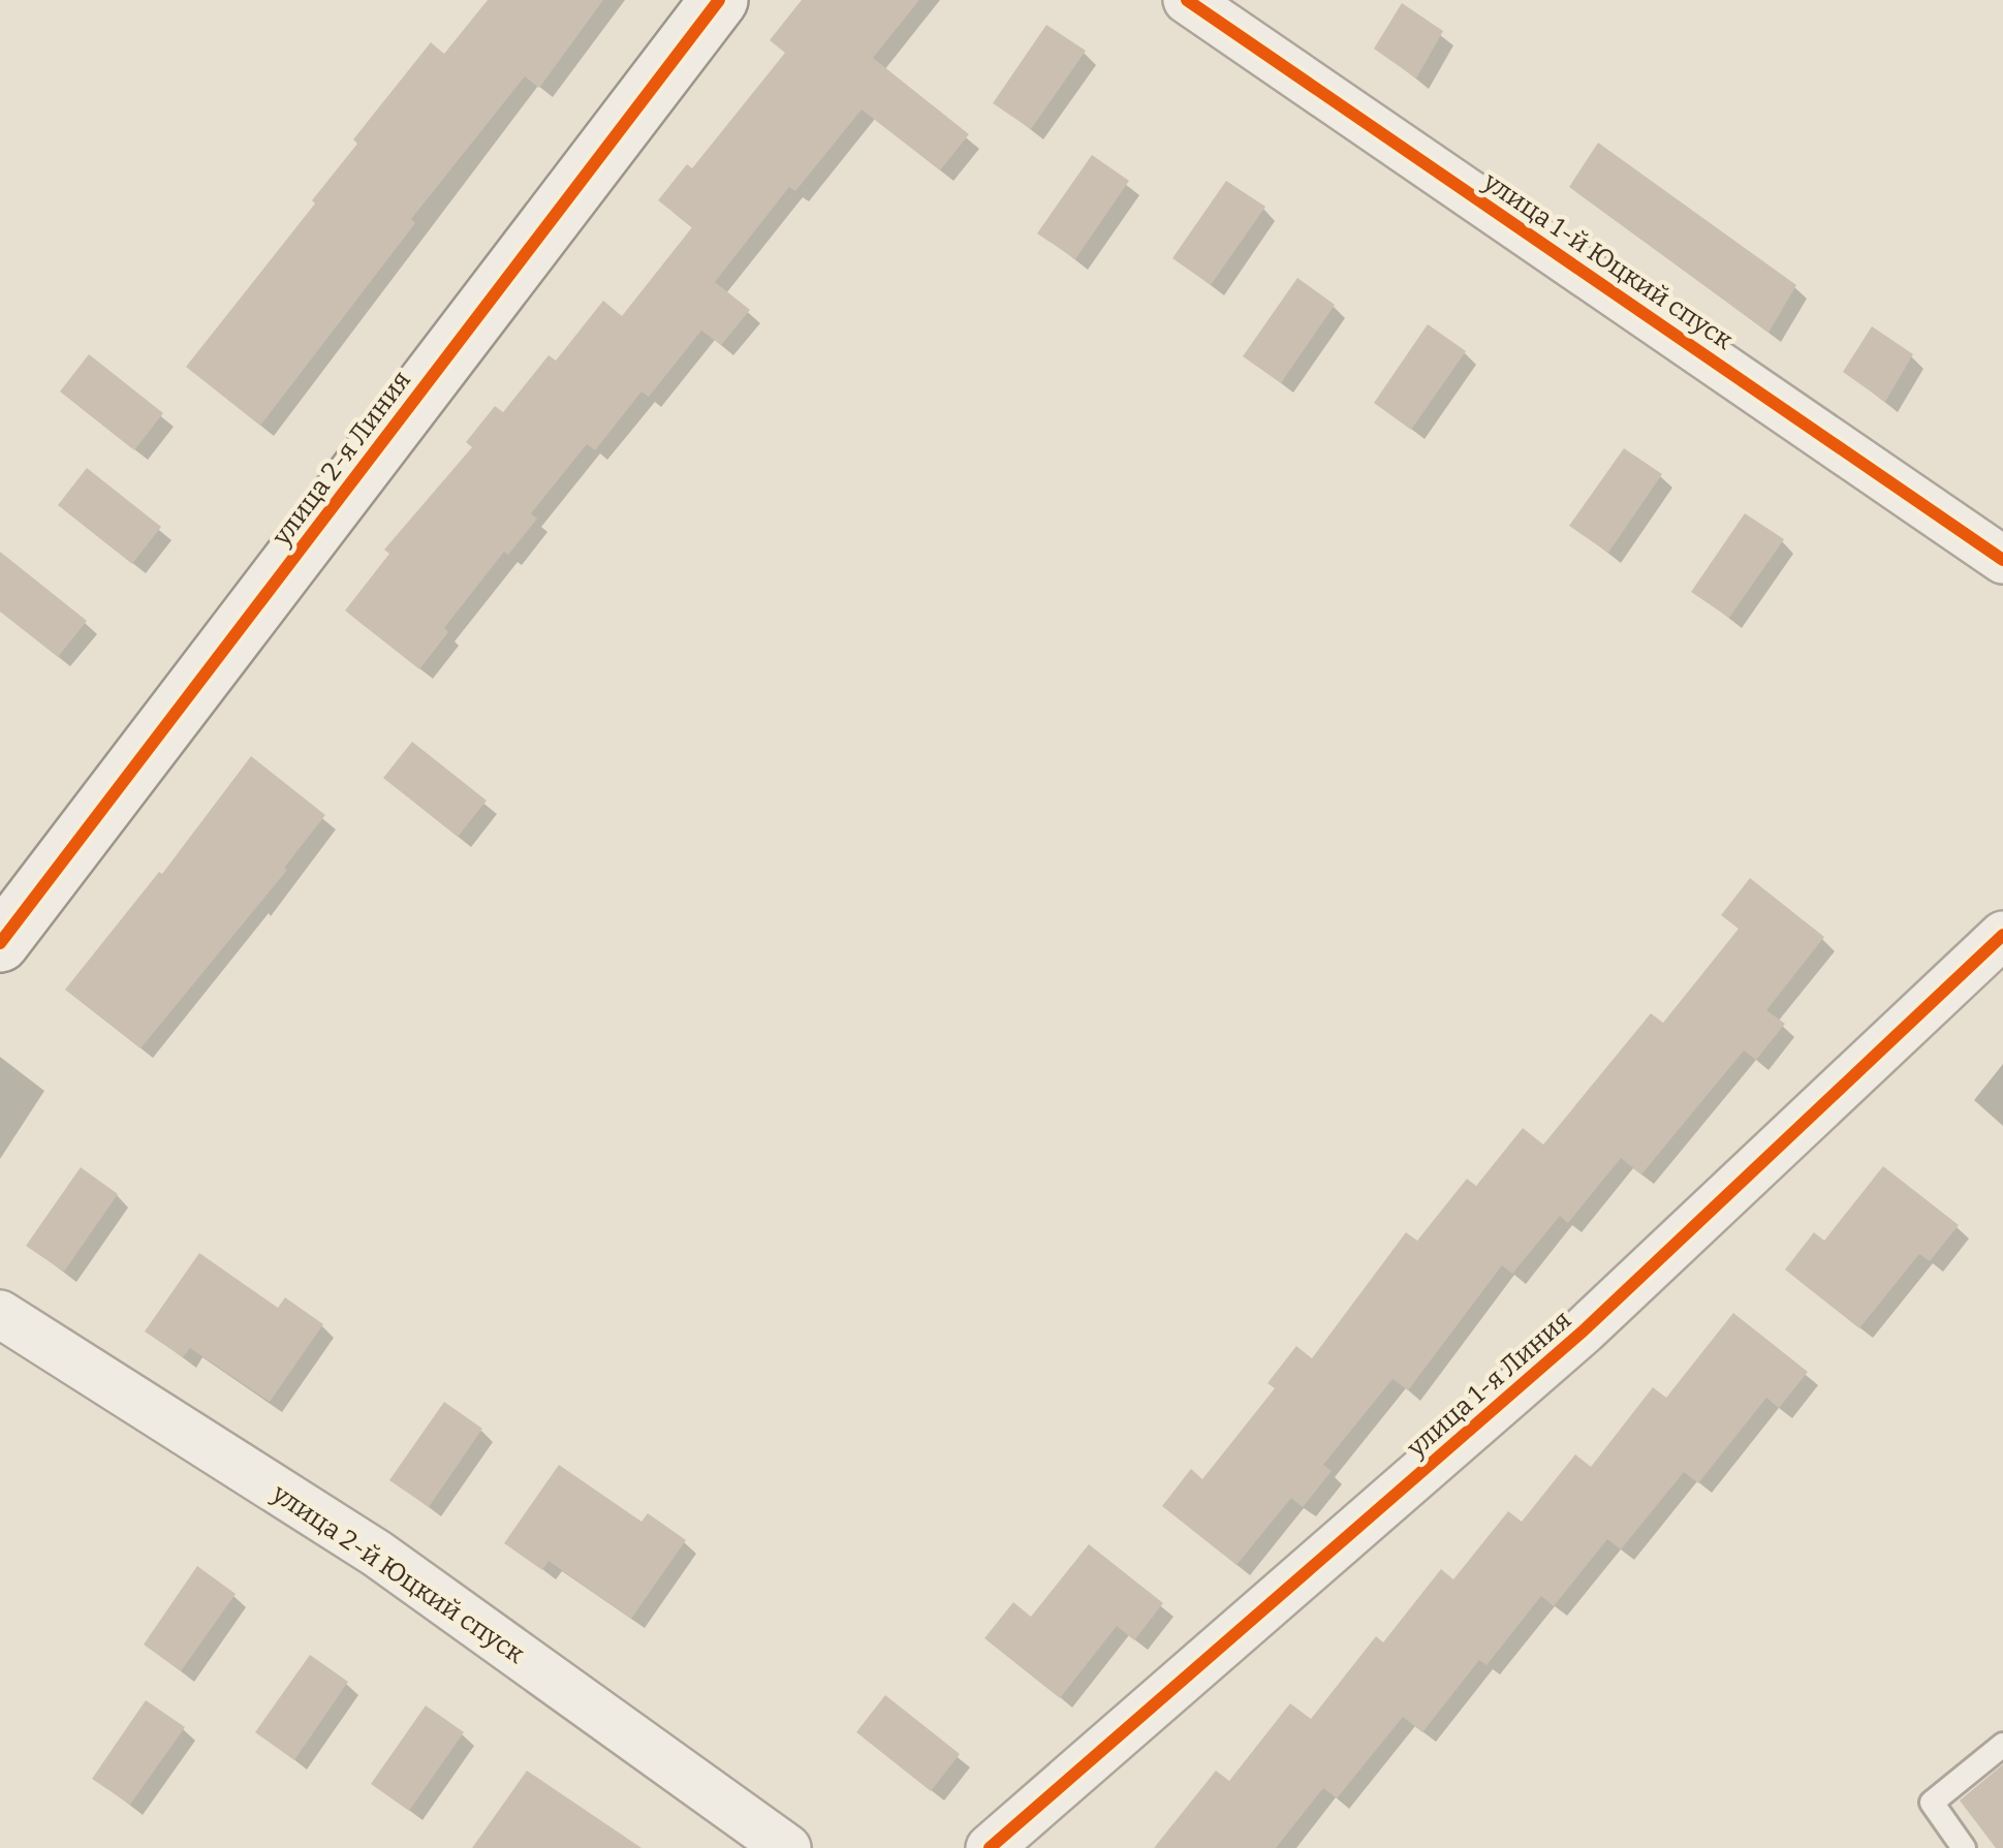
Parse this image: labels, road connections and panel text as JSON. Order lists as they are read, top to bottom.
{
  "streets": {
    "street": [
      "улица 1-й Юцкий спуск",
      "улица 2-я Линия",
      "улица 1-я Линия",
      "улица 2-й Юцкий спуск"
    ]
  }
}
